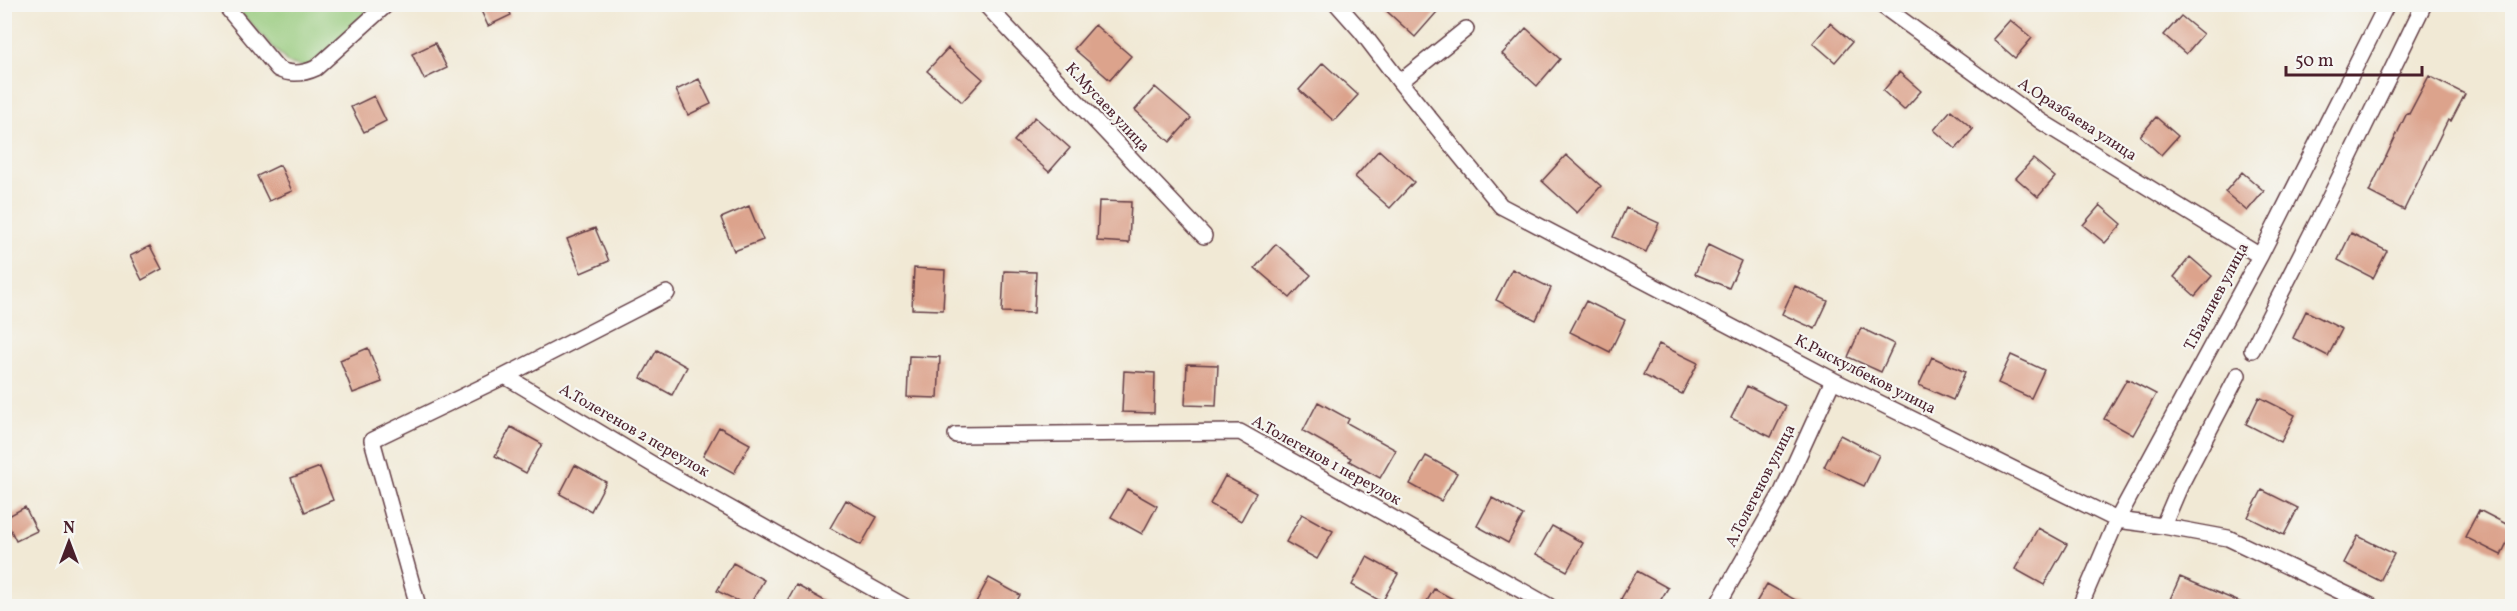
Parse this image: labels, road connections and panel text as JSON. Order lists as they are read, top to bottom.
{
  "streets": {
    "street": [
      "К.Мусаев улица",
      "А.Оразбаева улица",
      "Т.Баялиев улица",
      "К.Рыскулбеков улица",
      "А.Толегенов 2 переулок",
      "А.Толегенов 1 переулок",
      "А.Толегенов улица"
    ]
  },
  "crossings": [
    ["А.Оразбаева улица", "Т.Баялиев улица"],
    ["Т.Баялиев улица", "К.Рыскулбеков улица"],
    ["К.Рыскулбеков улица", "А.Толегенов улица"]
  ],
  "scale_bar": "50 m",
  "north": "top"
}
